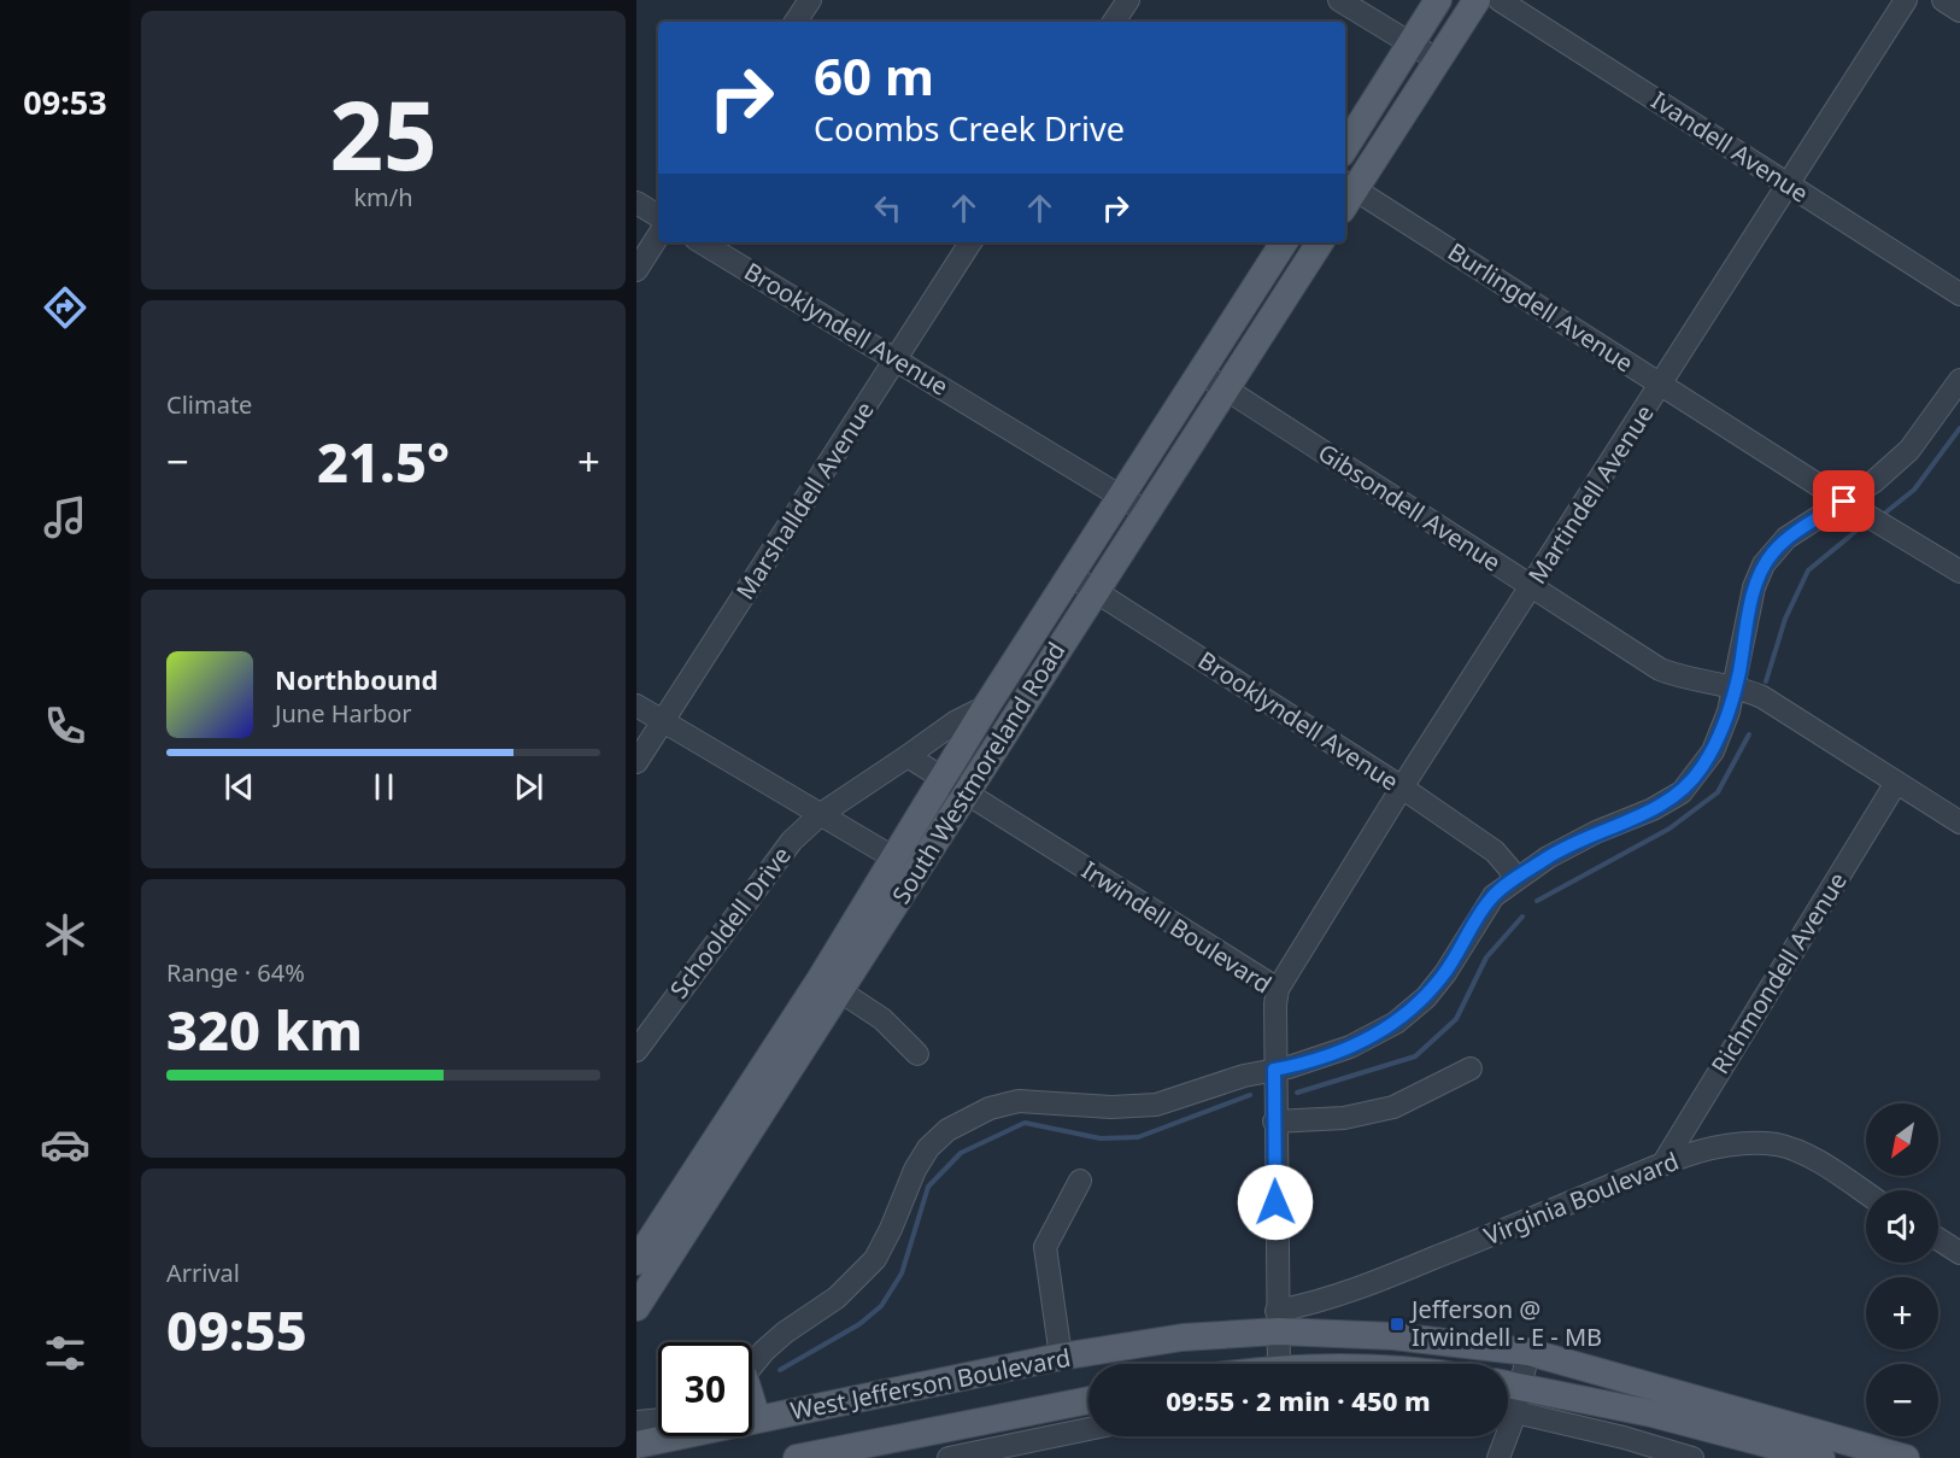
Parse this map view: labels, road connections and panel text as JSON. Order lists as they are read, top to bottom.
{
  "streets": {
    "main road": ["South Westmoreland Road", "West Jefferson Boulevard"],
    "street": [
      "Ivandell Avenue",
      "Burlingdell Avenue",
      "Brooklyndell Avenue",
      "Martindell Avenue",
      "Marshalldell Avenue",
      "Gibsondell Avenue",
      "Schooldell Drive",
      "Irwindell Boulevard",
      "Richmondell Avenue",
      "Virginia Boulevard"
    ]
  },
  "crossings": [
    ["Ivandell Avenue", "Martindell Avenue"],
    ["Burlingdell Avenue", "Martindell Avenue"],
    ["Brooklyndell Avenue", "Martindell Avenue"],
    ["Brooklyndell Avenue", "Marshalldell Avenue"],
    ["Brooklyndell Avenue", "South Westmoreland Road"],
    ["Martindell Avenue", "Gibsondell Avenue"],
    ["Martindell Avenue", "Irwindell Boulevard"],
    ["Gibsondell Avenue", "South Westmoreland Road"],
    ["Gibsondell Avenue", "Richmondell Avenue"],
    ["South Westmoreland Road", "Schooldell Drive"],
    ["South Westmoreland Road", "Irwindell Boulevard"],
    ["Irwindell Boulevard", "Virginia Boulevard"],
    ["Irwindell Boulevard", "West Jefferson Boulevard"],
    ["Richmondell Avenue", "Virginia Boulevard"],
    ["Virginia Boulevard", "West Jefferson Boulevard"]
  ],
  "places": {
    "transit": ["Jefferson @ Irwindell - E - MB"]
  },
  "north": "bottom left",
  "page": {
    "tabs": "09:53",
    "tile": [
      ["25", "km/h"],
      "Climate",
      ["Range · 64%", "320 km"],
      ["Arrival", "09:55"]
    ],
    "turn": ["60 m", "Coombs Creek Drive"],
    "heat": ["−", "21.5°", "+"],
    "song": ["Northbound", "June Harbor"],
    "map_buttons": ["+", "−"],
    "limit": "30",
    "trip": "09:55 · 2 min · 450 m"
  }
}
